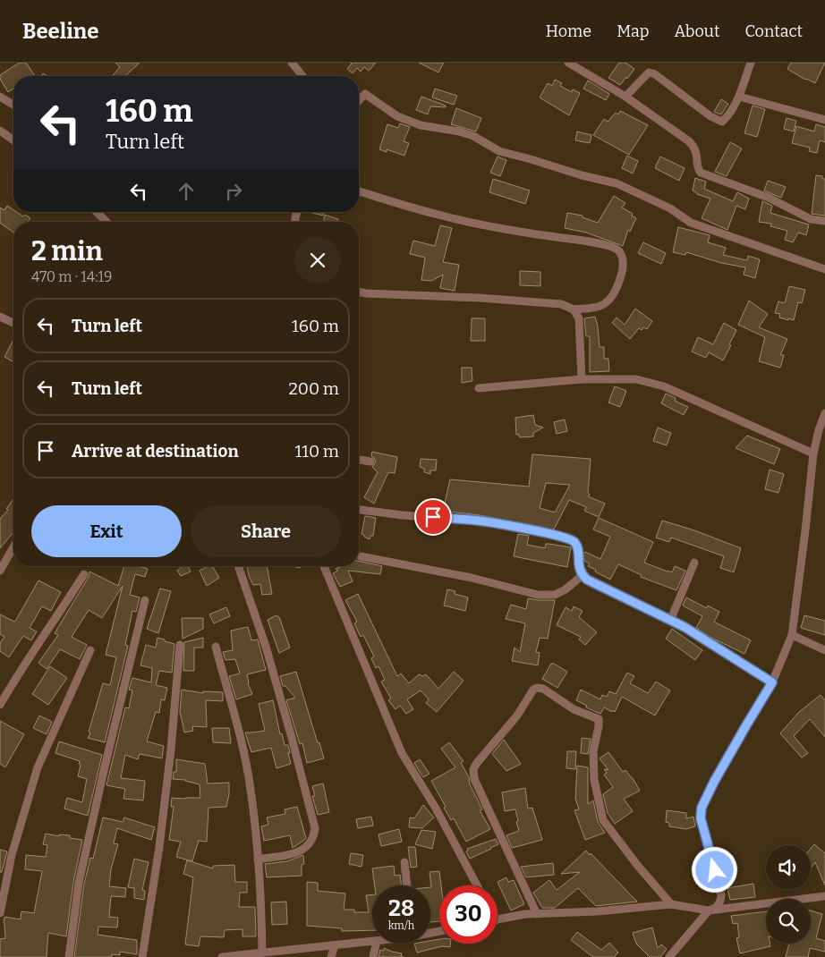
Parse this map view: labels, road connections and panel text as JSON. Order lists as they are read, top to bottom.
{
  "page": {
    "header": "Beeline",
    "nav": [
      "Home",
      "Map",
      "About",
      "Contact"
    ],
    "turn": ["160 m", "Turn left"],
    "heading": ["2 min", "470 m · 14:19"],
    "list": [
      {
        "name": "Turn left",
        "value": "160 m"
      },
      {
        "name": "Turn left",
        "value": "200 m"
      },
      {
        "name": "Arrive at destination",
        "value": "110 m"
      }
    ],
    "buttons": ["Exit", "Share"],
    "speed": "28 km/h",
    "limit": "30"
  }
}
